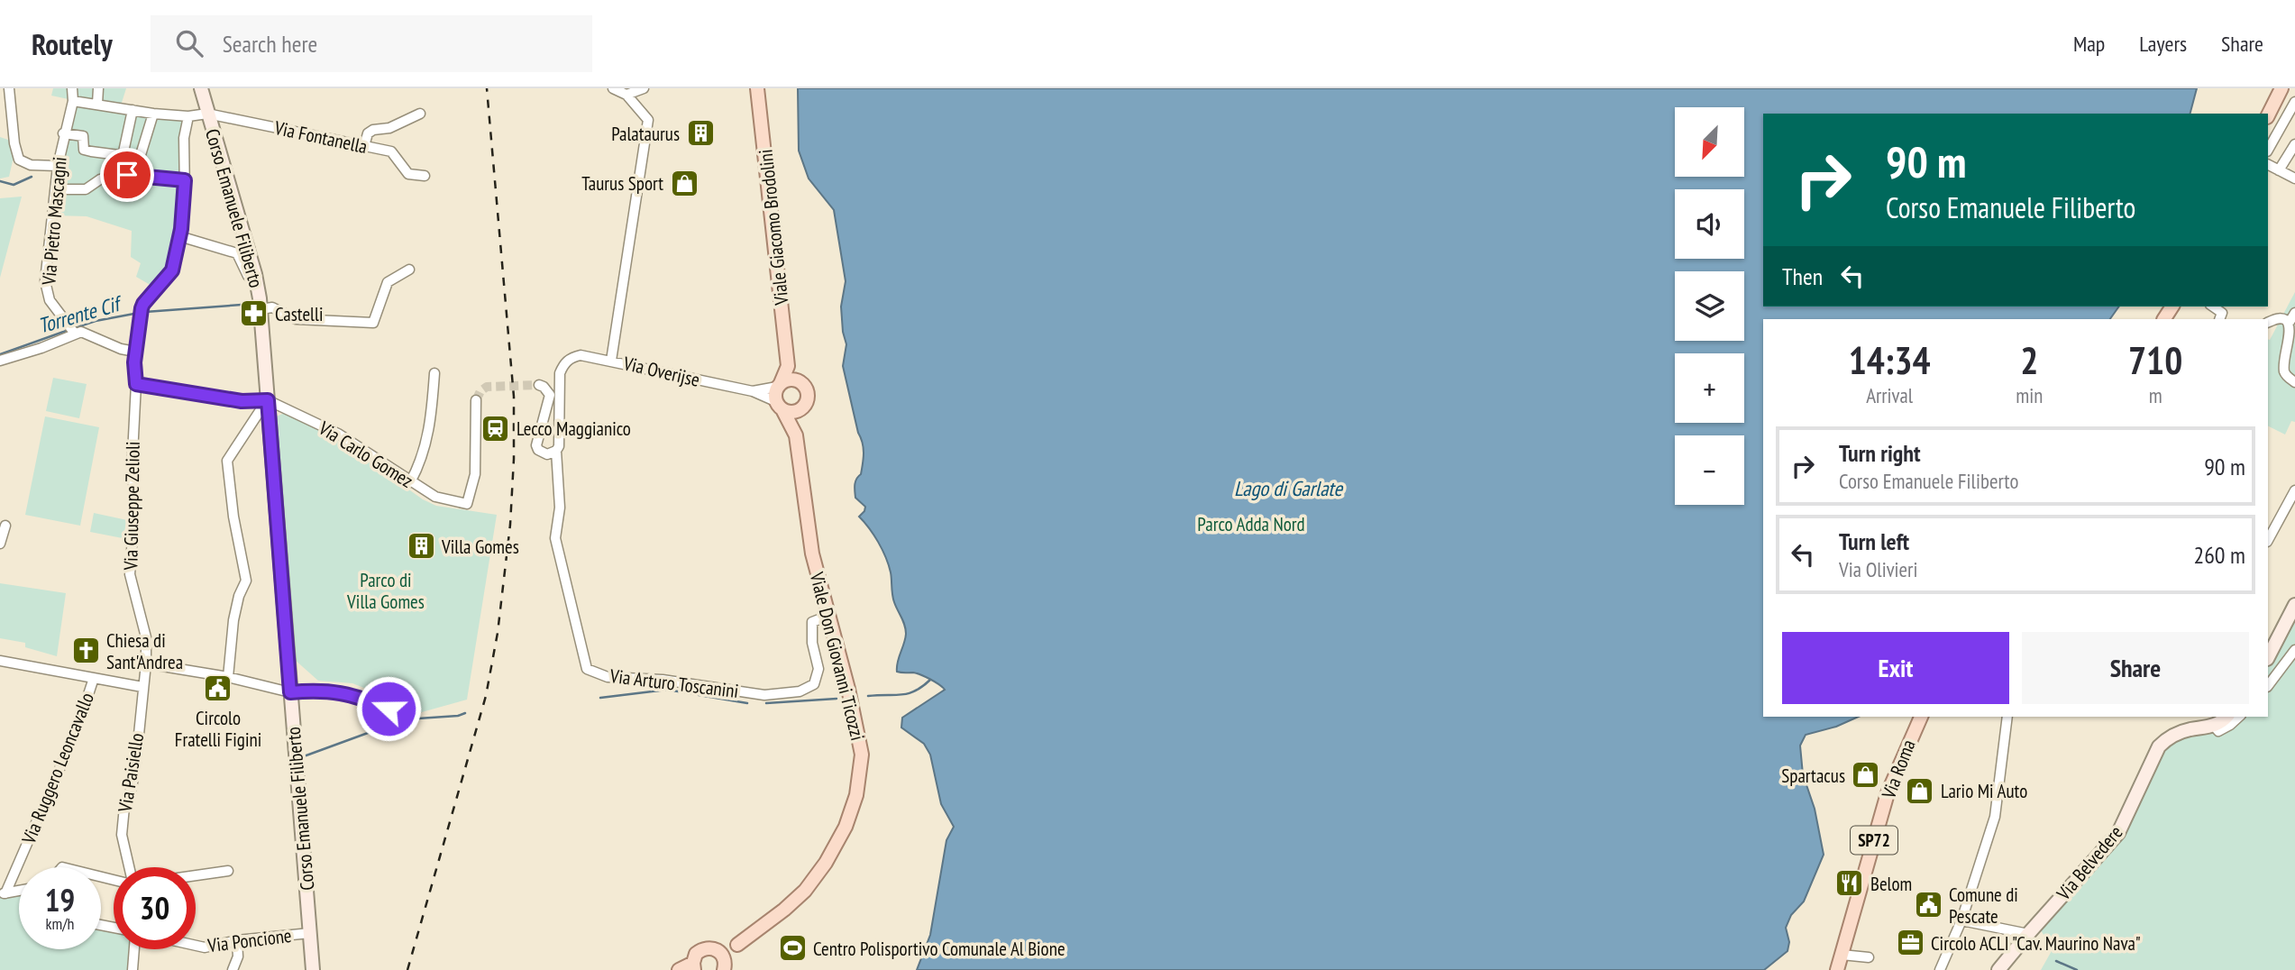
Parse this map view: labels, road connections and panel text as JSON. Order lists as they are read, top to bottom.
{
  "streets": {
    "main road": [
      "Corso Emanuele Filiberto",
      "Viale Giacomo Brodolini",
      "Viale Don Giovanni Ticozzi",
      "Via Roma",
      "SP72",
      "Via Belvedere"
    ],
    "street": [
      "Via Fontanella",
      "Via Pietro Mascagni",
      "Via Overijse",
      "Via Carlo Gomez",
      "Via Giuseppe Zelioli",
      "Via Arturo Toscanini",
      "Via Ruggero Leoncavallo",
      "Via Paisiello",
      "Via Poncione"
    ]
  },
  "crossings": [
    ["Via Fontanella", "Corso Emanuele Filiberto"],
    ["Via Fontanella", "Via Pietro Mascagni"],
    ["Corso Emanuele Filiberto", "Via Carlo Gomez"],
    ["Corso Emanuele Filiberto", "Via Poncione"],
    ["Viale Giacomo Brodolini", "Via Overijse"],
    ["Viale Giacomo Brodolini", "Viale Don Giovanni Ticozzi"],
    ["Via Overijse", "Viale Don Giovanni Ticozzi"],
    ["Via Overijse", "Via Arturo Toscanini"],
    ["Via Giuseppe Zelioli", "Via Paisiello"],
    ["Viale Don Giovanni Ticozzi", "Via Arturo Toscanini"]
  ],
  "water": ["Torrente Cif", "Lago di Garlate"],
  "parks": ["Parco Adda Nord", "Parco di Villa Gomes"],
  "places": {
    "building": ["Palataurus", "Villa Gomes"],
    "shop": ["Taurus Sport", "Spartacus", "Lario Mi Auto"],
    "pharmacy": ["Castelli"],
    "station": ["Lecco Maggianico"],
    "church": ["Chiesa di Sant'Andrea"],
    "public building": ["Circolo Fratelli Figini", "Comune di Pescate"],
    "restaurant": ["Belom"],
    "office": ["Circolo ACLI \"Cav. Maurino Nava\""],
    "sports": ["Centro Polisportivo Comunale Al Bione"]
  },
  "north": "bottom left",
  "page": {
    "header": "Routely",
    "search": "Search here",
    "nav": ["Map", "Layers", "Share"],
    "map_buttons": ["+", "−"],
    "turn": ["90 m", "Corso Emanuele Filiberto"],
    "then": "Then",
    "eta": [
      "14:34",
      "Arrival",
      "2",
      "min",
      "710",
      "m"
    ],
    "list": [
      {
        "name": "Turn right",
        "note": "Corso Emanuele Filiberto",
        "value": "90 m"
      },
      {
        "name": "Turn left",
        "note": "Via Olivieri",
        "value": "260 m"
      }
    ],
    "buttons": ["Exit", "Share"],
    "speed": "19 km/h",
    "limit": "30"
  }
}
